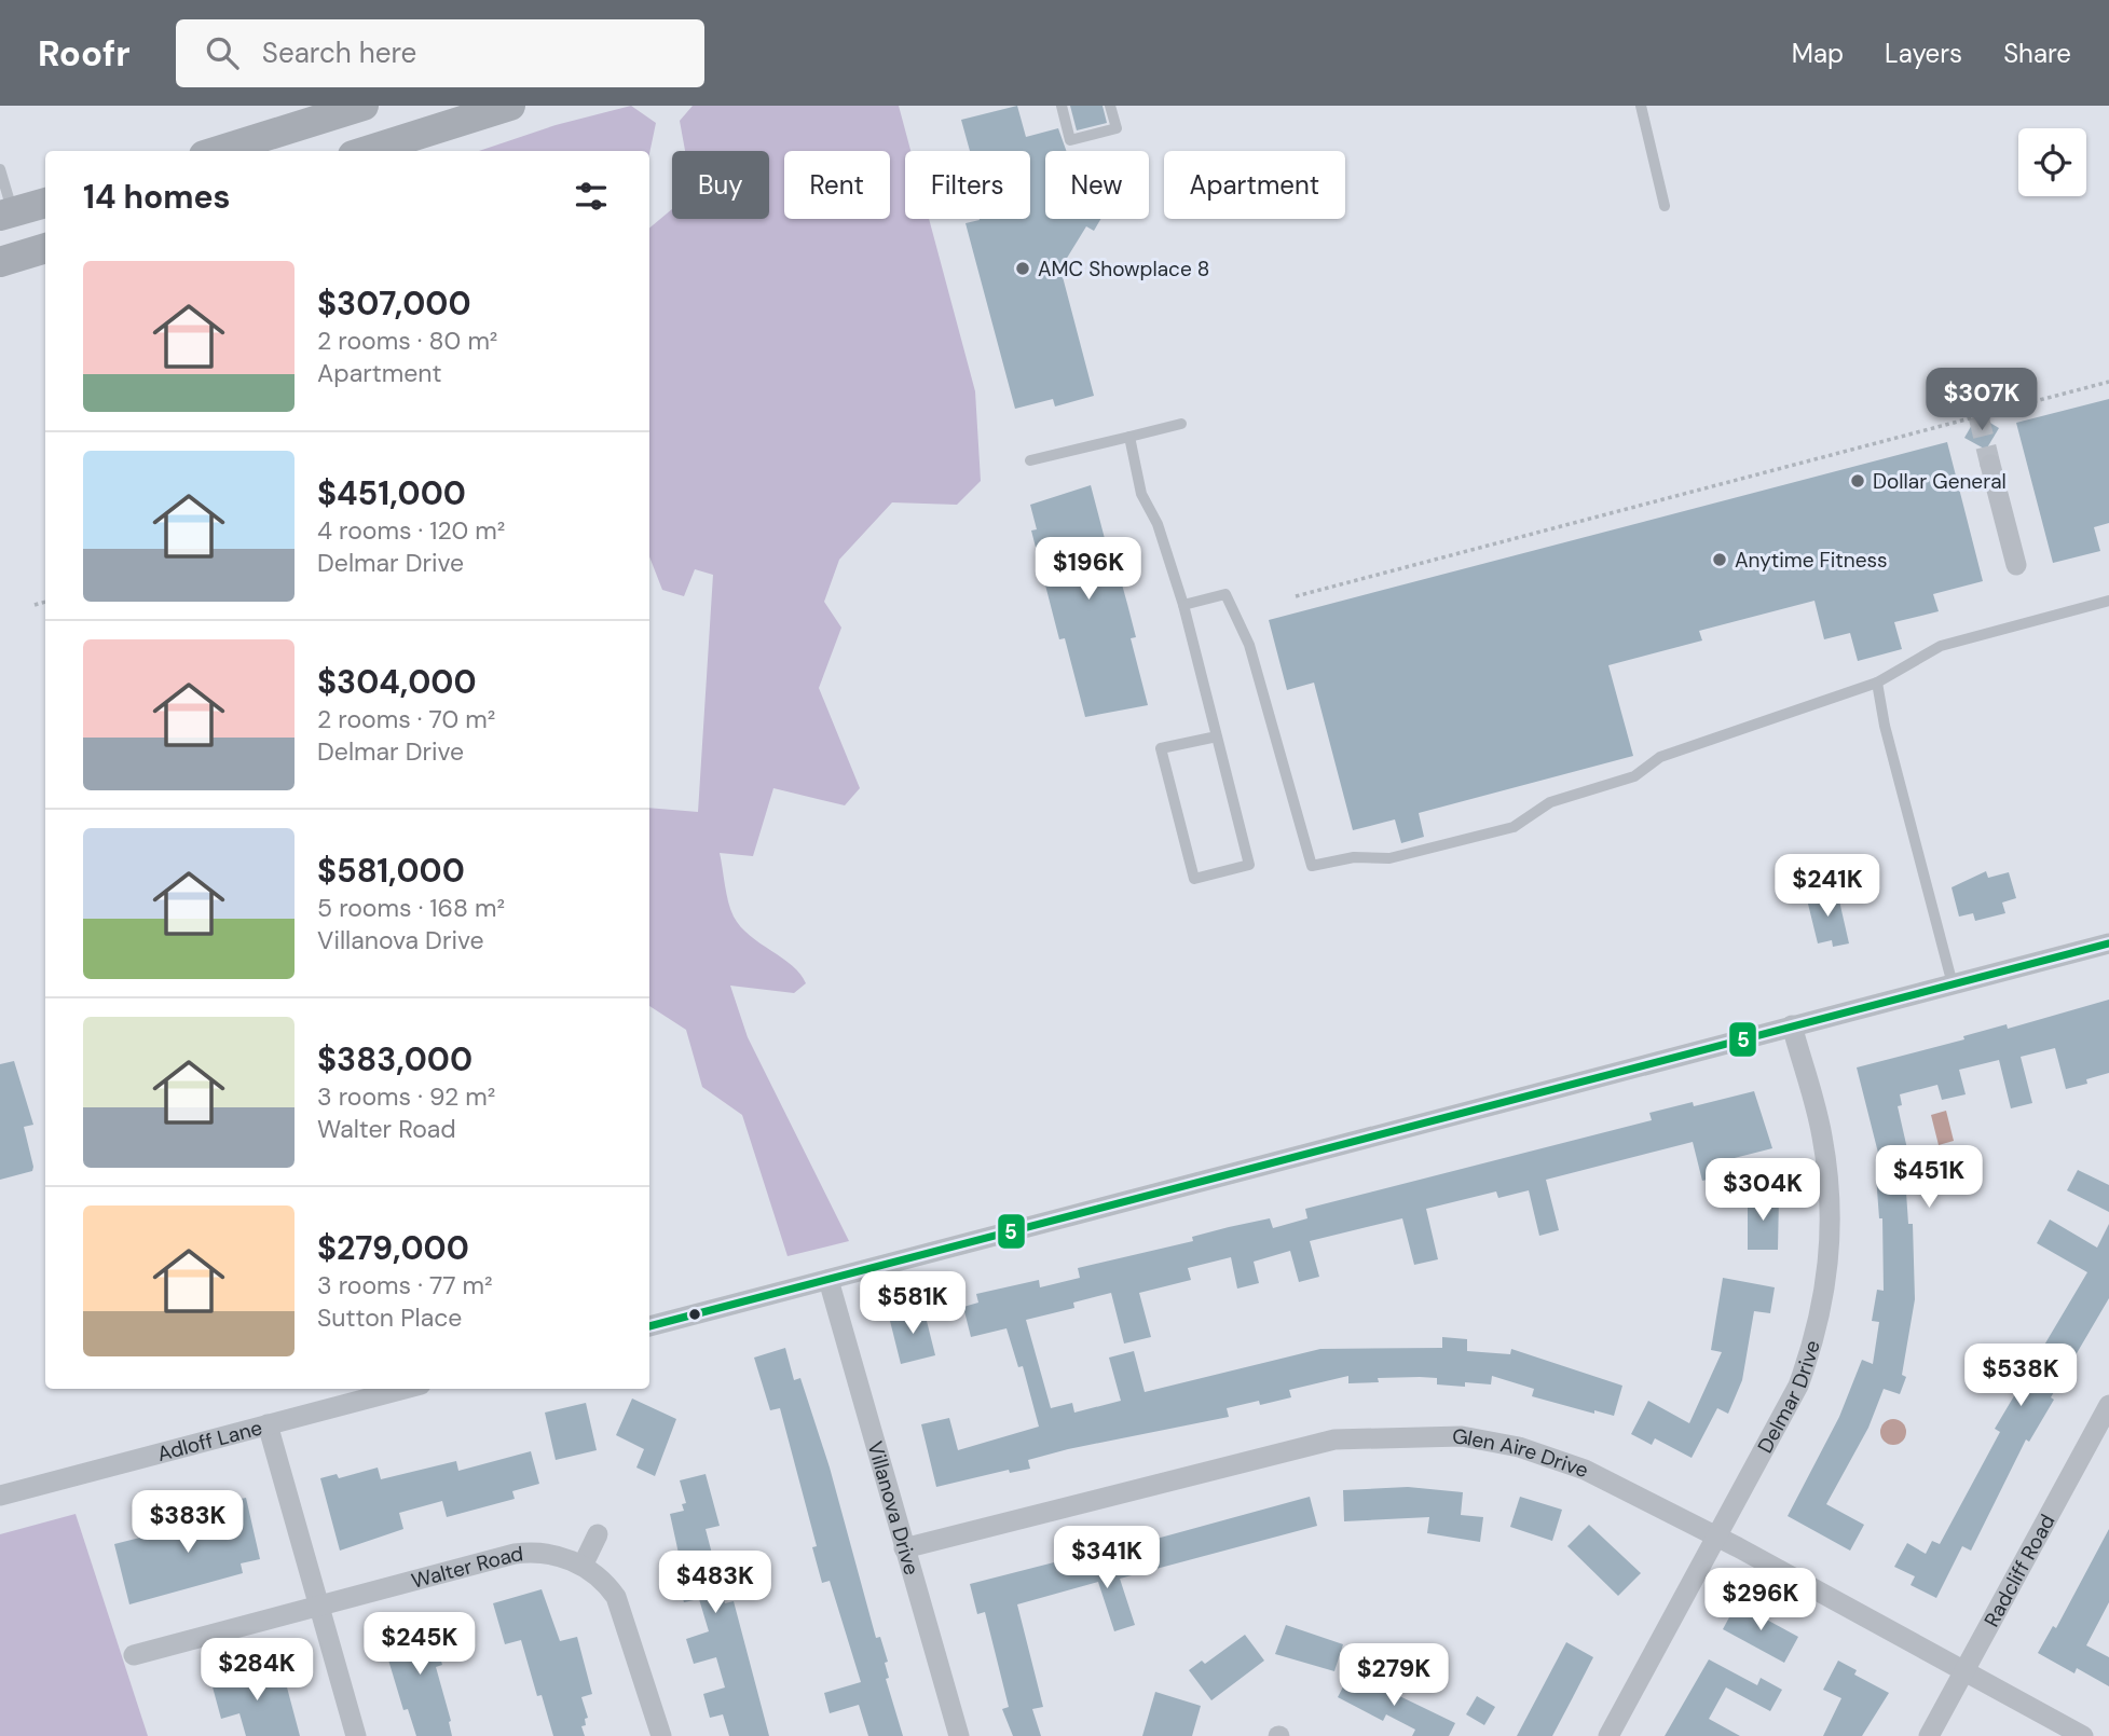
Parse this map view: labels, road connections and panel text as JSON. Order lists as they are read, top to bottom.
{
  "streets": {
    "street": [
      "Delmar Drive",
      "Adloff Lane",
      "Glen Aire Drive",
      "Villanova Drive",
      "Walter Road",
      "Radcliff Road"
    ]
  },
  "crossings": [
    ["Delmar Drive", "Glen Aire Drive"],
    ["Glen Aire Drive", "Villanova Drive"],
    ["Glen Aire Drive", "Radcliff Road"]
  ],
  "places": ["AMC Showplace 8", "Dollar General", "Anytime Fitness"],
  "lines": ["transit line 5"],
  "page": {
    "header": "Roofr",
    "search": "Search here",
    "nav": ["Map", "Layers", "Share"],
    "chip": [
      "Buy",
      "Rent",
      "Filters",
      "New",
      "Apartment"
    ],
    "heading": "14 homes",
    "list": [
      {
        "name": "$307,000",
        "note": "2 rooms · 80 m² · Apartment"
      },
      {
        "name": "$451,000",
        "note": "4 rooms · 120 m² · Delmar Drive"
      },
      {
        "name": "$304,000",
        "note": "2 rooms · 70 m² · Delmar Drive"
      },
      {
        "name": "$581,000",
        "note": "5 rooms · 168 m² · Villanova Drive"
      },
      {
        "name": "$383,000",
        "note": "3 rooms · 92 m² · Walter Road"
      },
      {
        "name": "$279,000",
        "note": "3 rooms · 77 m² · Sutton Place"
      }
    ],
    "price": [
      "$307K",
      "$196K",
      "$241K",
      "$451K",
      "$304K",
      "$581K",
      "$538K",
      "$383K",
      "$341K",
      "$483K",
      "$296K",
      "$245K",
      "$284K",
      "$279K"
    ]
  }
}
